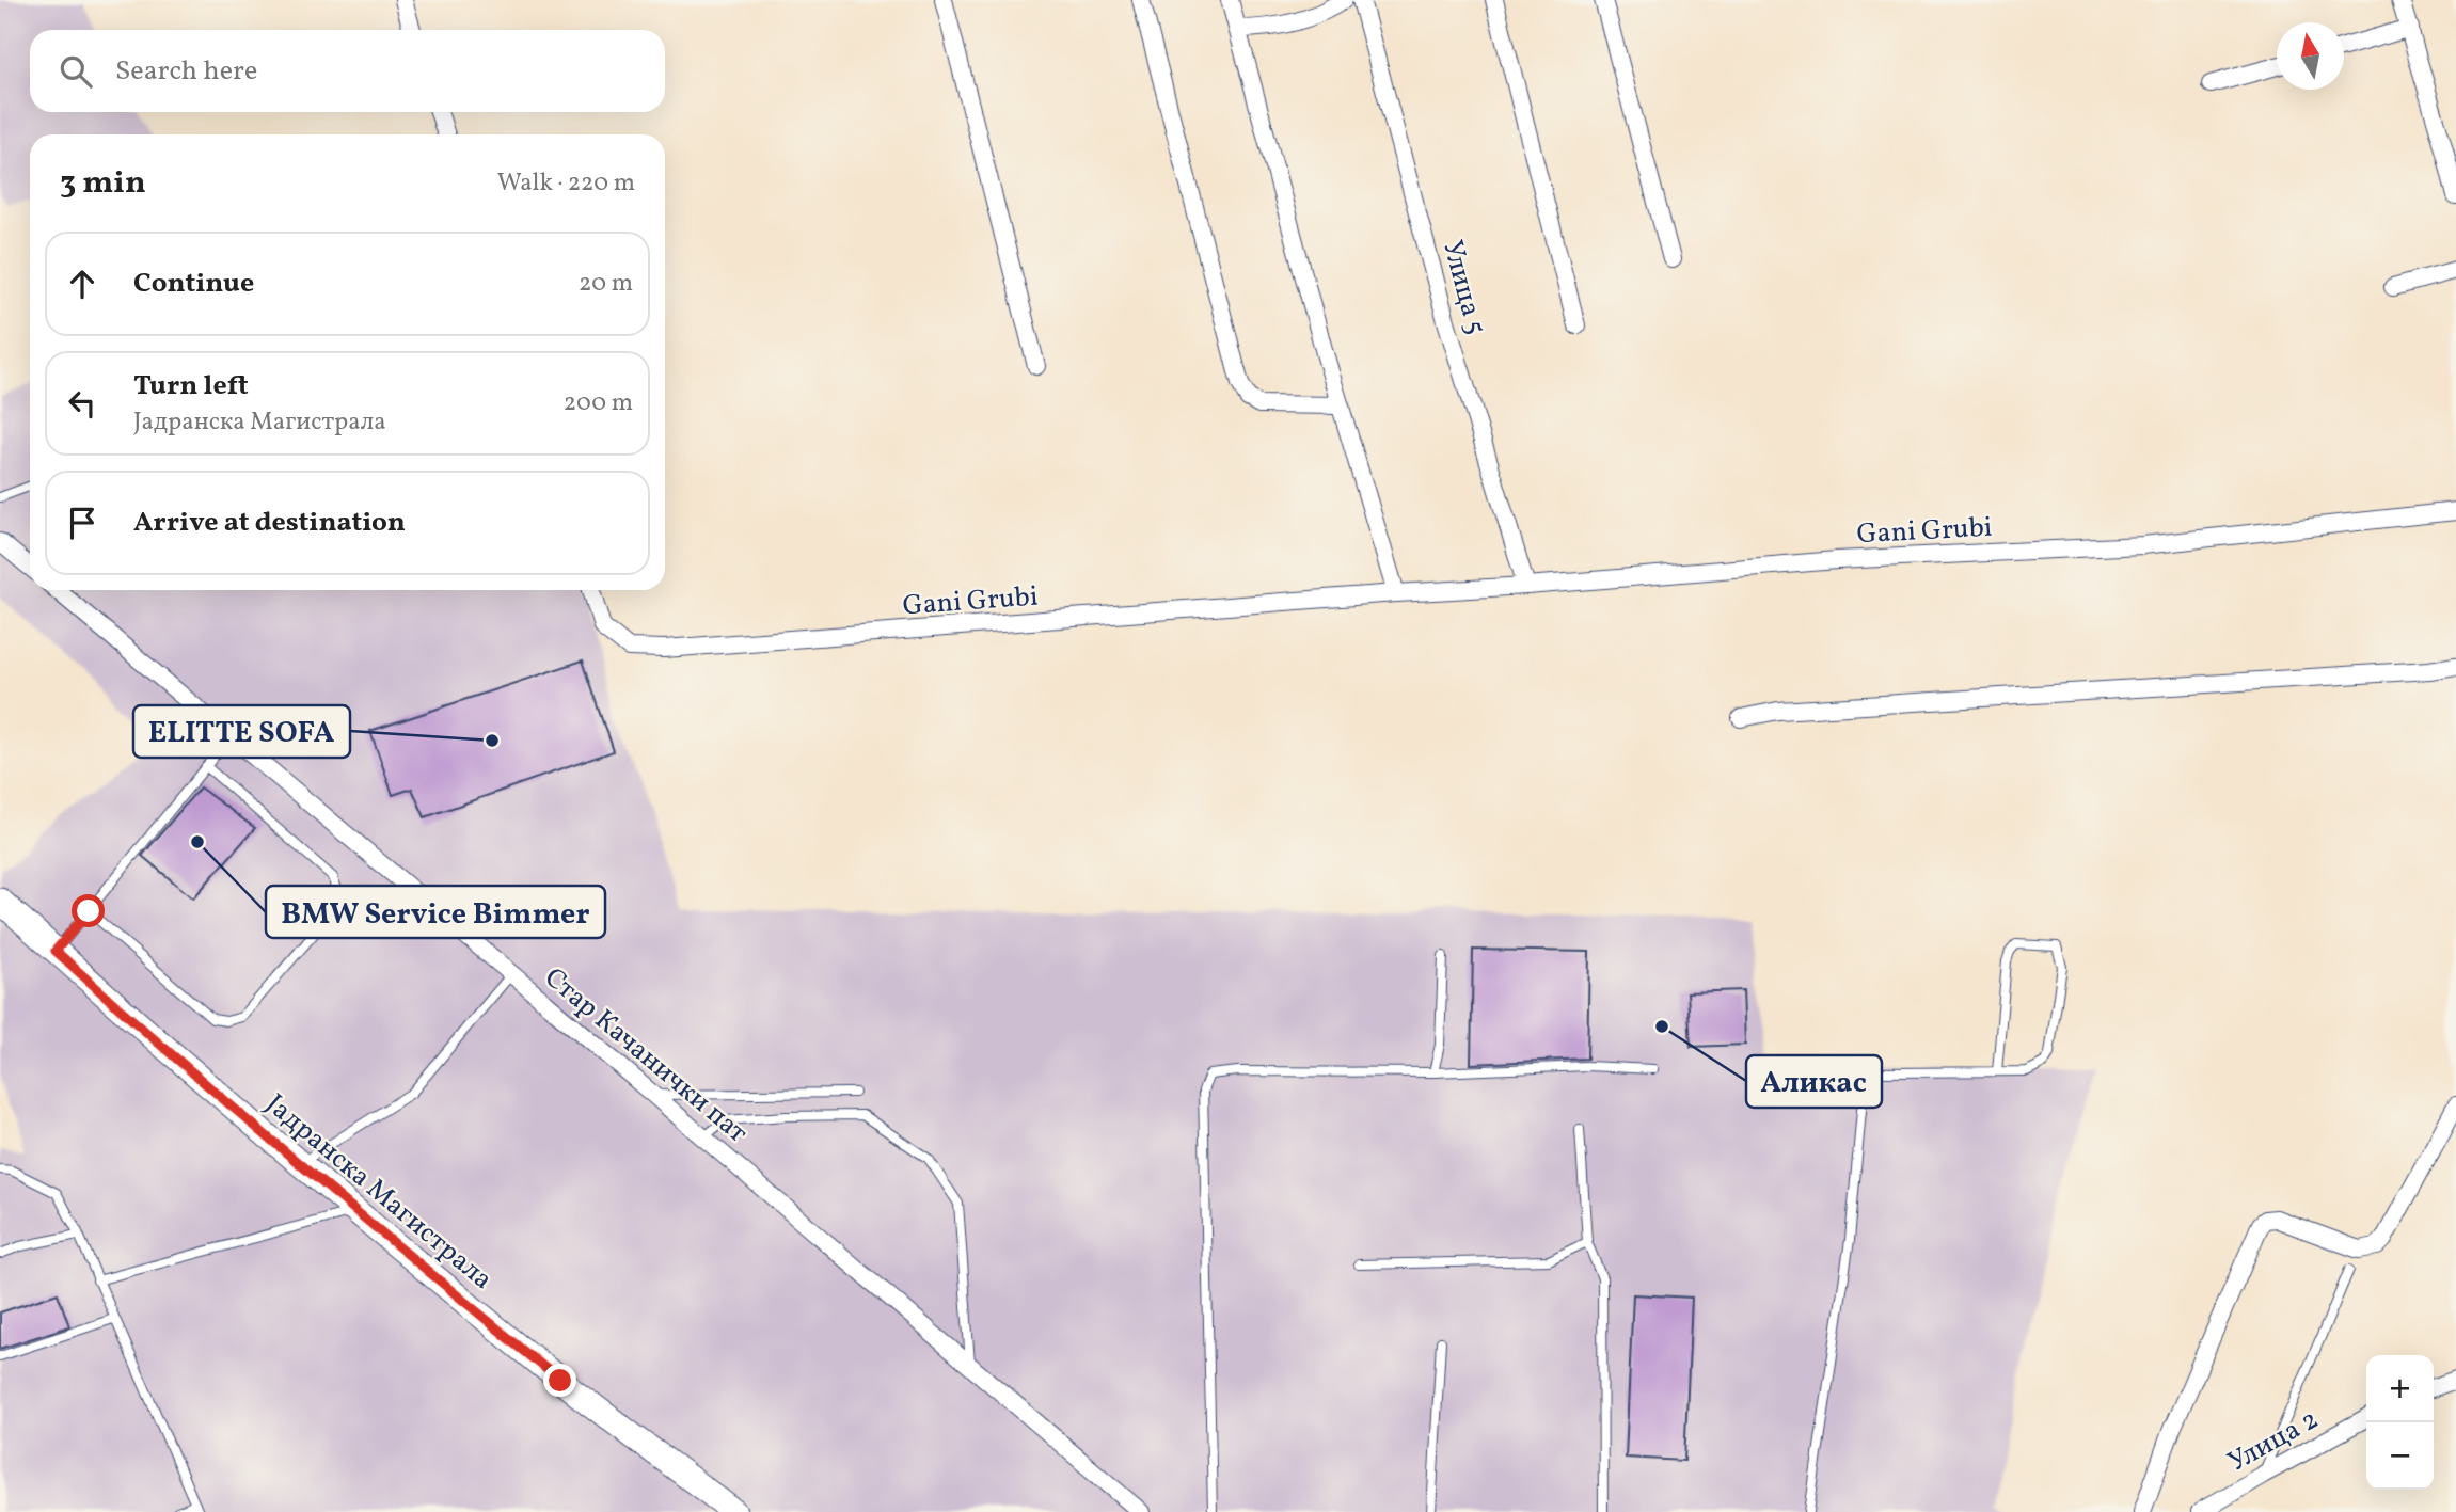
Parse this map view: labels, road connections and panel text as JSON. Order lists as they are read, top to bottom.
{
  "streets": {
    "street": [
      "Улица 5",
      "Gani Grubi",
      "Стар Качанички пат",
      "Јадранска Магистрала",
      "Улица 2"
    ]
  },
  "crossings": [
    ["Улица 5", "Gani Grubi"]
  ],
  "places": ["ELITTE SOFA", "BMW Service Bimmer", "Аликас"],
  "north": "top",
  "page": {
    "search": "Search here",
    "heading": ["3 min", "Walk · 220 m"],
    "list": [
      ["Continue", "20 m"],
      ["Turn left", "Јадранска Магистрала", "200 m"],
      "Arrive at destination"
    ],
    "map_buttons": ["+", "−"]
  }
}
